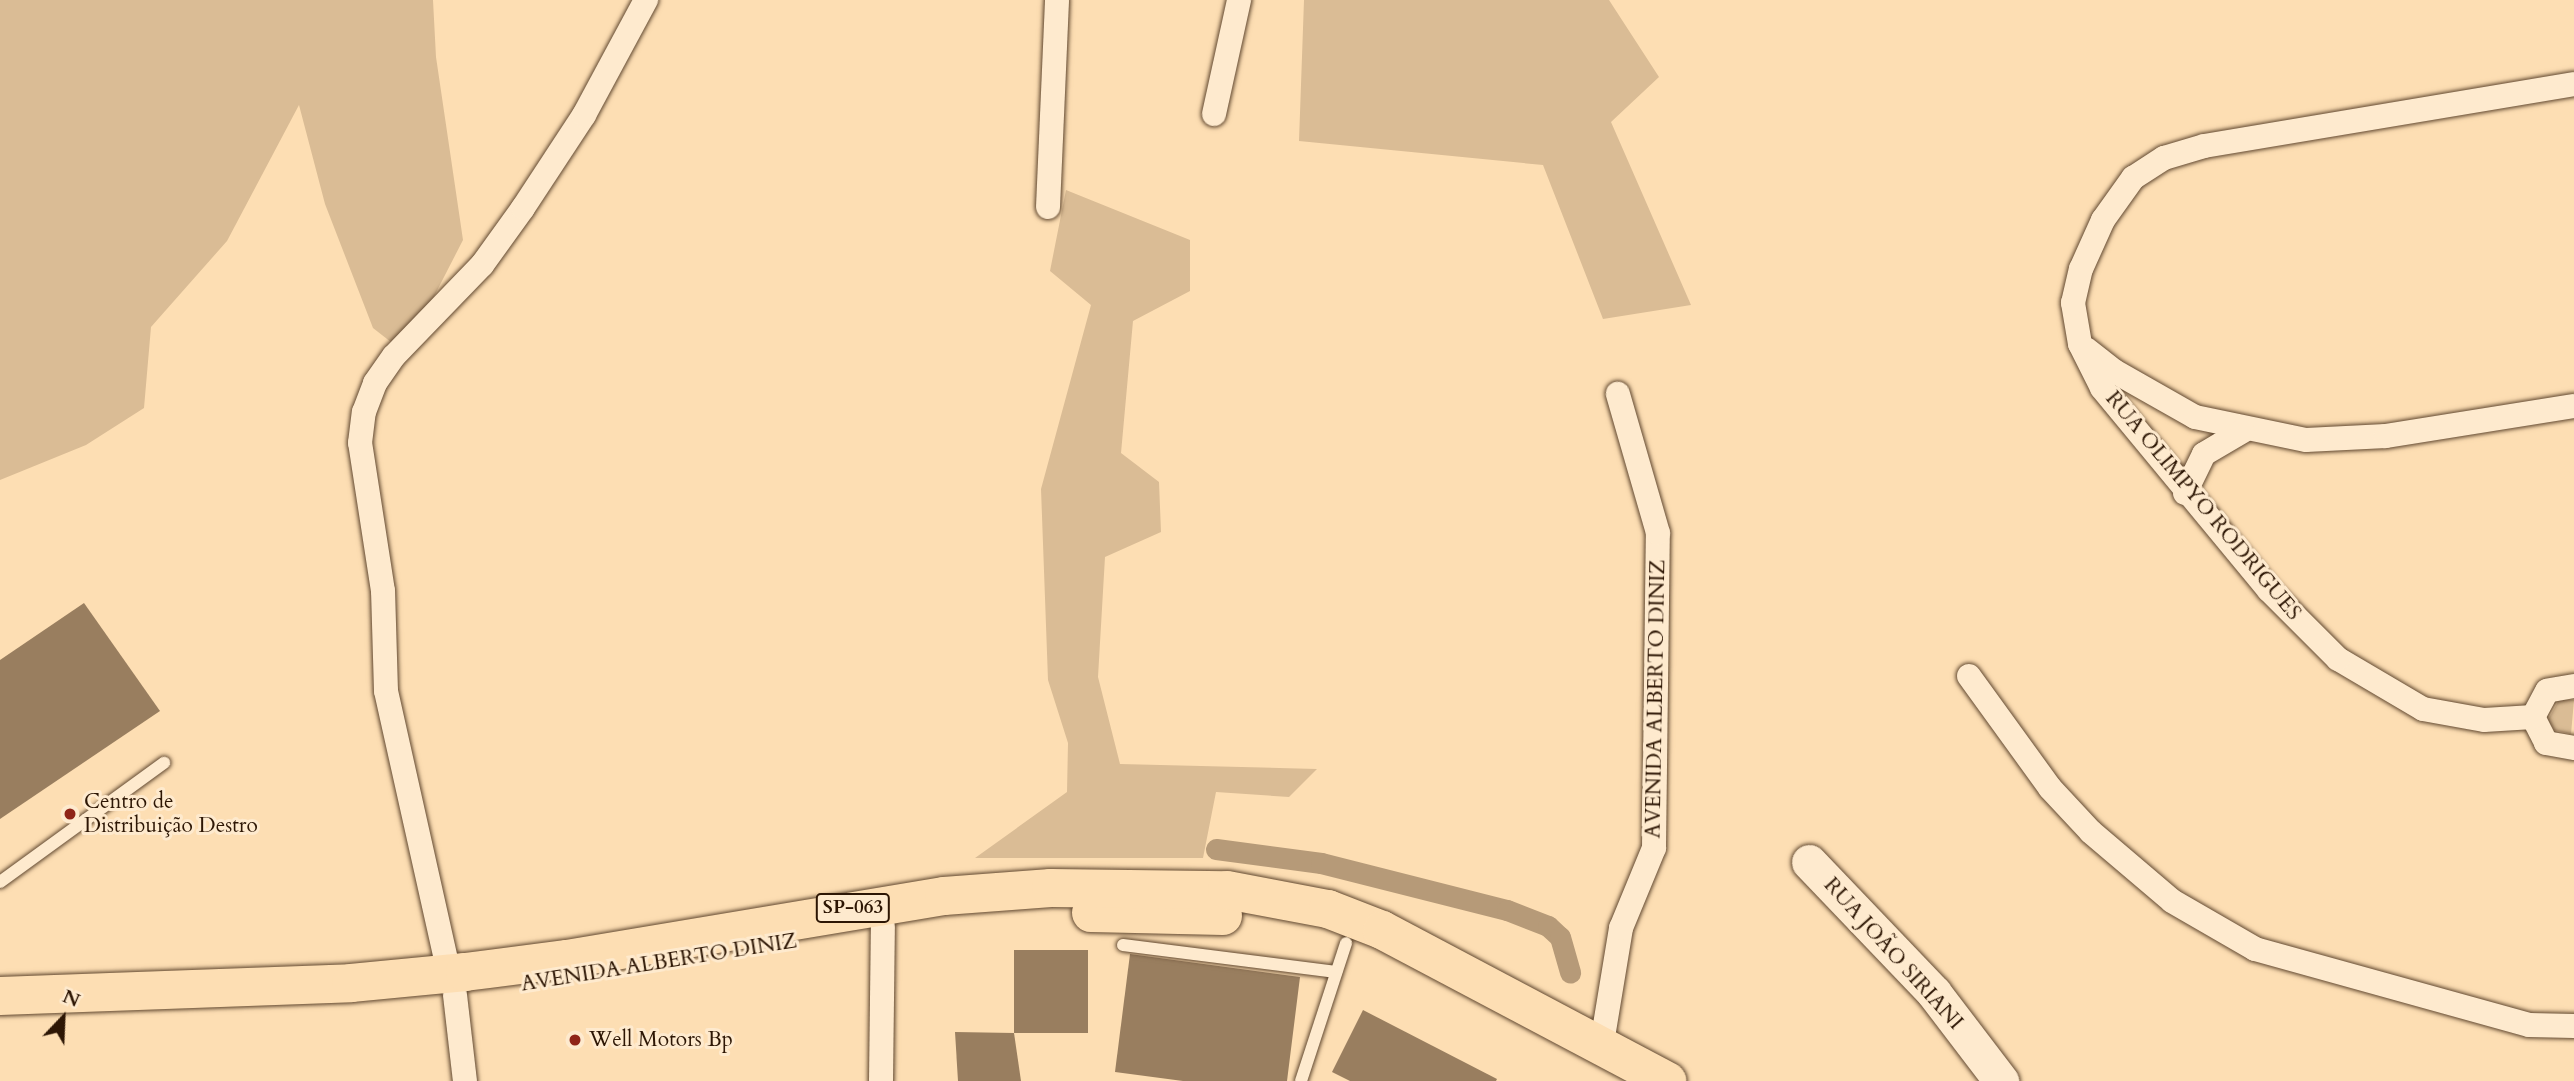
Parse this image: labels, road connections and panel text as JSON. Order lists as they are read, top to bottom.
{
  "streets": {
    "main road": ["AVENIDA ALBERTO DINIZ", "SP-063"],
    "street": ["RUA OLIMPYO RODRIGUES", "RUA JOÃO SIRIANI"]
  },
  "places": ["Centro de Distribuição Destro", "Well Motors Bp"],
  "north": "top right"
}
